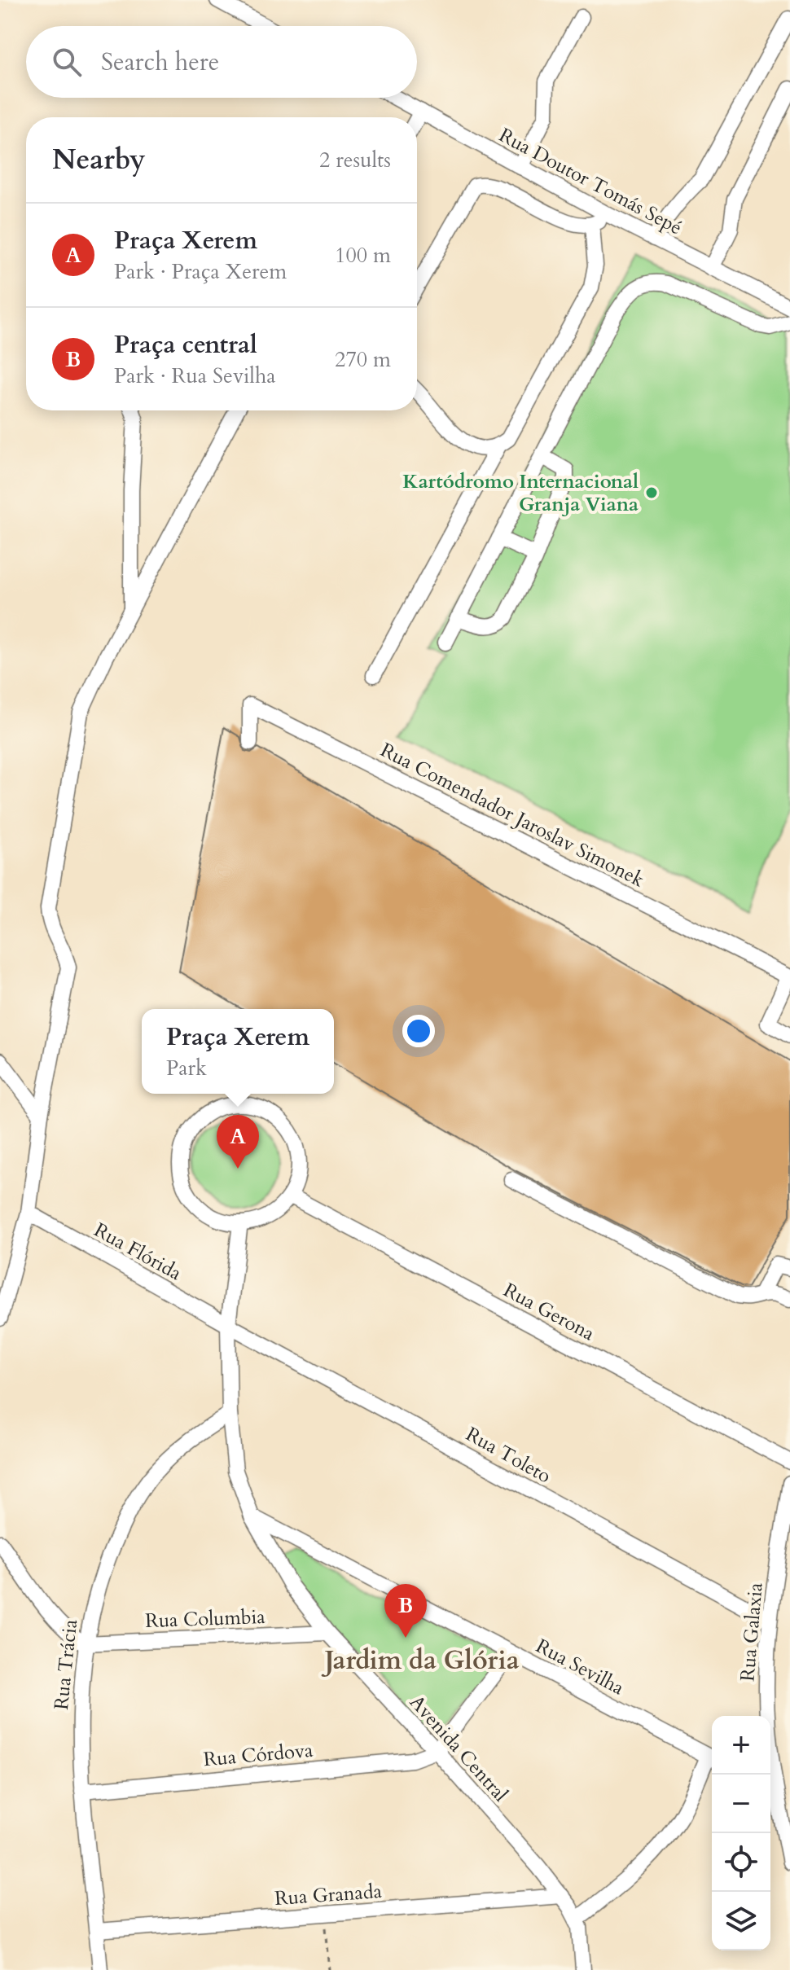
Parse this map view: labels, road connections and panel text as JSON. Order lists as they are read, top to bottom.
{
  "streets": {
    "street": [
      "Rua Doutor Tomás Sepé",
      "Rua Comendador Jaroslav Simonek",
      "Rua Flórida",
      "Rua Gerona",
      "Rua Toleto",
      "Rua Columbia",
      "Rua Galaxia",
      "Rua Trácia",
      "Rua Sevilha",
      "Avenida Central",
      "Rua Córdova",
      "Rua Granada"
    ]
  },
  "crossings": [
    ["Rua Flórida", "Rua Toleto"],
    ["Rua Flórida", "Avenida Central"],
    ["Rua Gerona", "Avenida Central"],
    ["Rua Toleto", "Rua Galaxia"],
    ["Rua Toleto", "Avenida Central"],
    ["Rua Columbia", "Rua Trácia"],
    ["Rua Columbia", "Avenida Central"],
    ["Rua Trácia", "Avenida Central"],
    ["Rua Trácia", "Rua Córdova"],
    ["Rua Trácia", "Rua Granada"],
    ["Rua Sevilha", "Avenida Central"],
    ["Avenida Central", "Rua Córdova"],
    ["Avenida Central", "Rua Granada"]
  ],
  "districts": ["Jardim da Glória"],
  "places": ["Kartódromo Internacional Granja Viana"],
  "page": {
    "search": "Search here",
    "heading": ["Nearby", "2 results"],
    "list": [
      {
        "mark": "A",
        "name": "Praça Xerem",
        "note": "Park · Praça Xerem",
        "value": "100 m"
      },
      {
        "mark": "B",
        "name": "Praça central",
        "note": "Park · Rua Sevilha",
        "value": "270 m"
      }
    ],
    "popup": ["Praça Xerem", "Park"],
    "pins": ["A", "B"],
    "map_buttons": ["+", "−"]
  }
}
